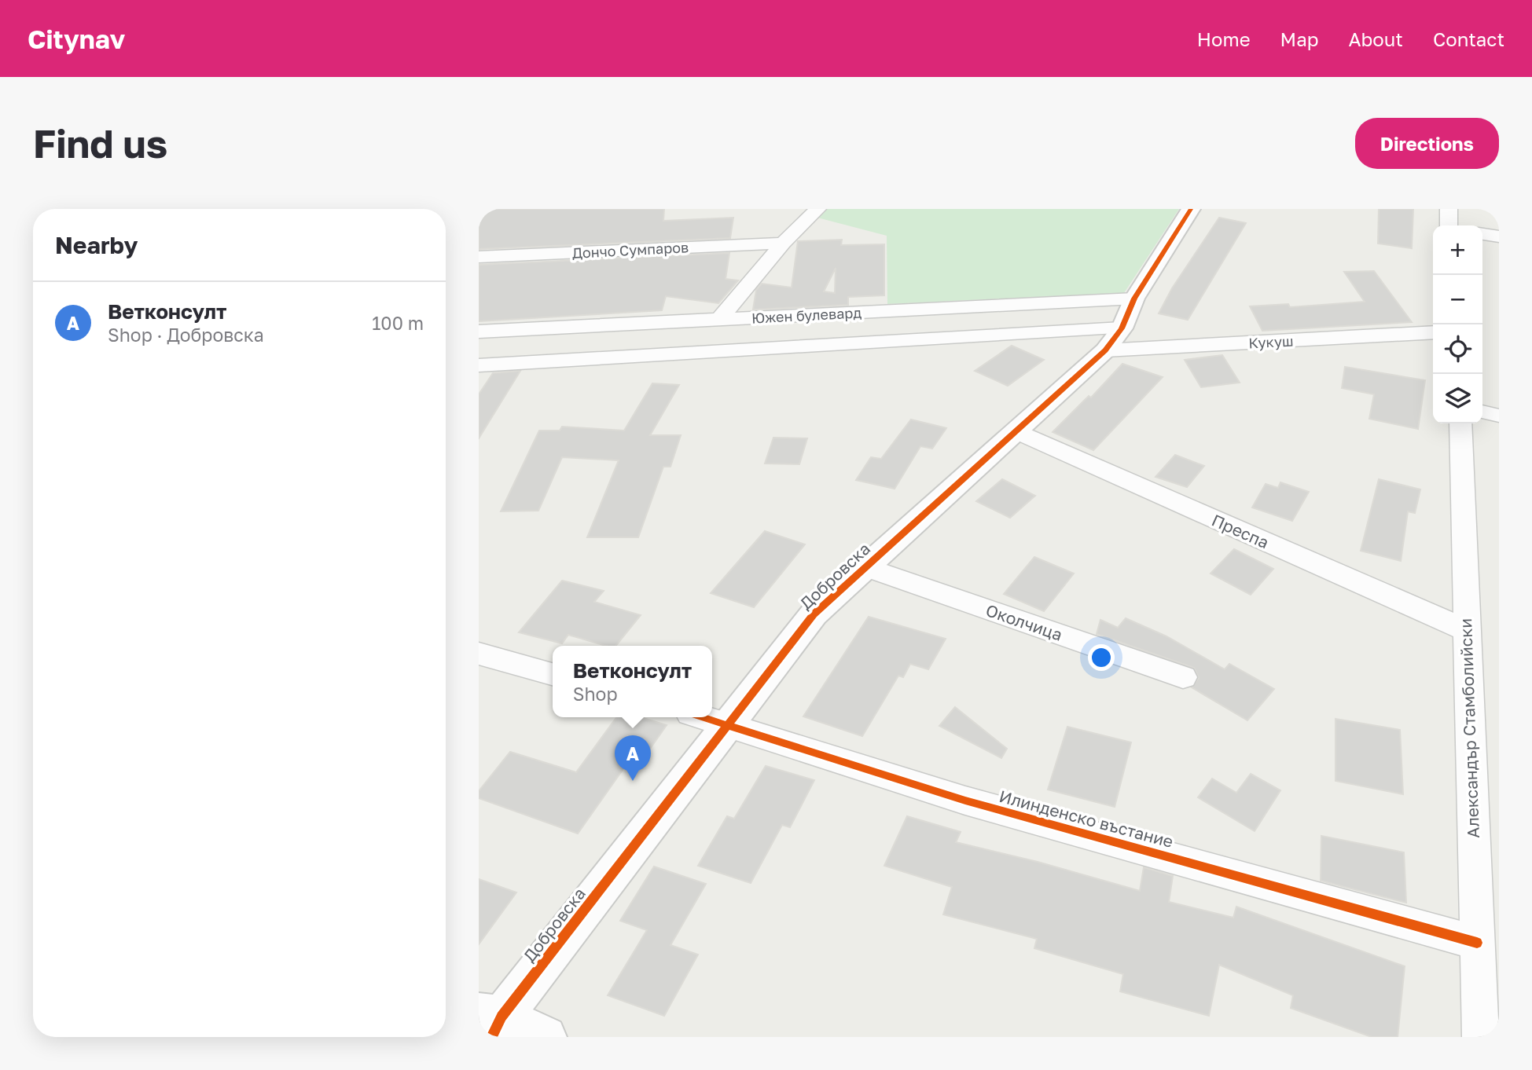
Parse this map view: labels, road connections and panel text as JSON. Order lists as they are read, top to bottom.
{
  "streets": {
    "street": [
      "Дончо Сумпаров",
      "Южен булевард",
      "Кукуш",
      "Преспа",
      "Добровска",
      "Околчица",
      "Александър Стамболийски",
      "Илинденско въстание"
    ]
  },
  "crossings": [
    ["Южен булевард", "Добровска"],
    ["Кукуш", "Добровска"],
    ["Преспа", "Добровска"],
    ["Преспа", "Александър Стамболийски"],
    ["Добровска", "Околчица"],
    ["Добровска", "Илинденско въстание"],
    ["Александър Стамболийски", "Илинденско въстание"]
  ],
  "page": {
    "header": "Citynav",
    "nav": [
      "Home",
      "Map",
      "About",
      "Contact"
    ],
    "buttons": "Directions",
    "title": "Find us",
    "heading": "Nearby",
    "map_buttons": ["+", "−"],
    "list": [
      {
        "mark": "A",
        "name": "Ветконсулт",
        "note": "Shop · Добровска",
        "value": "100 m"
      }
    ],
    "popup": ["Ветконсулт", "Shop"],
    "pins": "A"
  }
}
